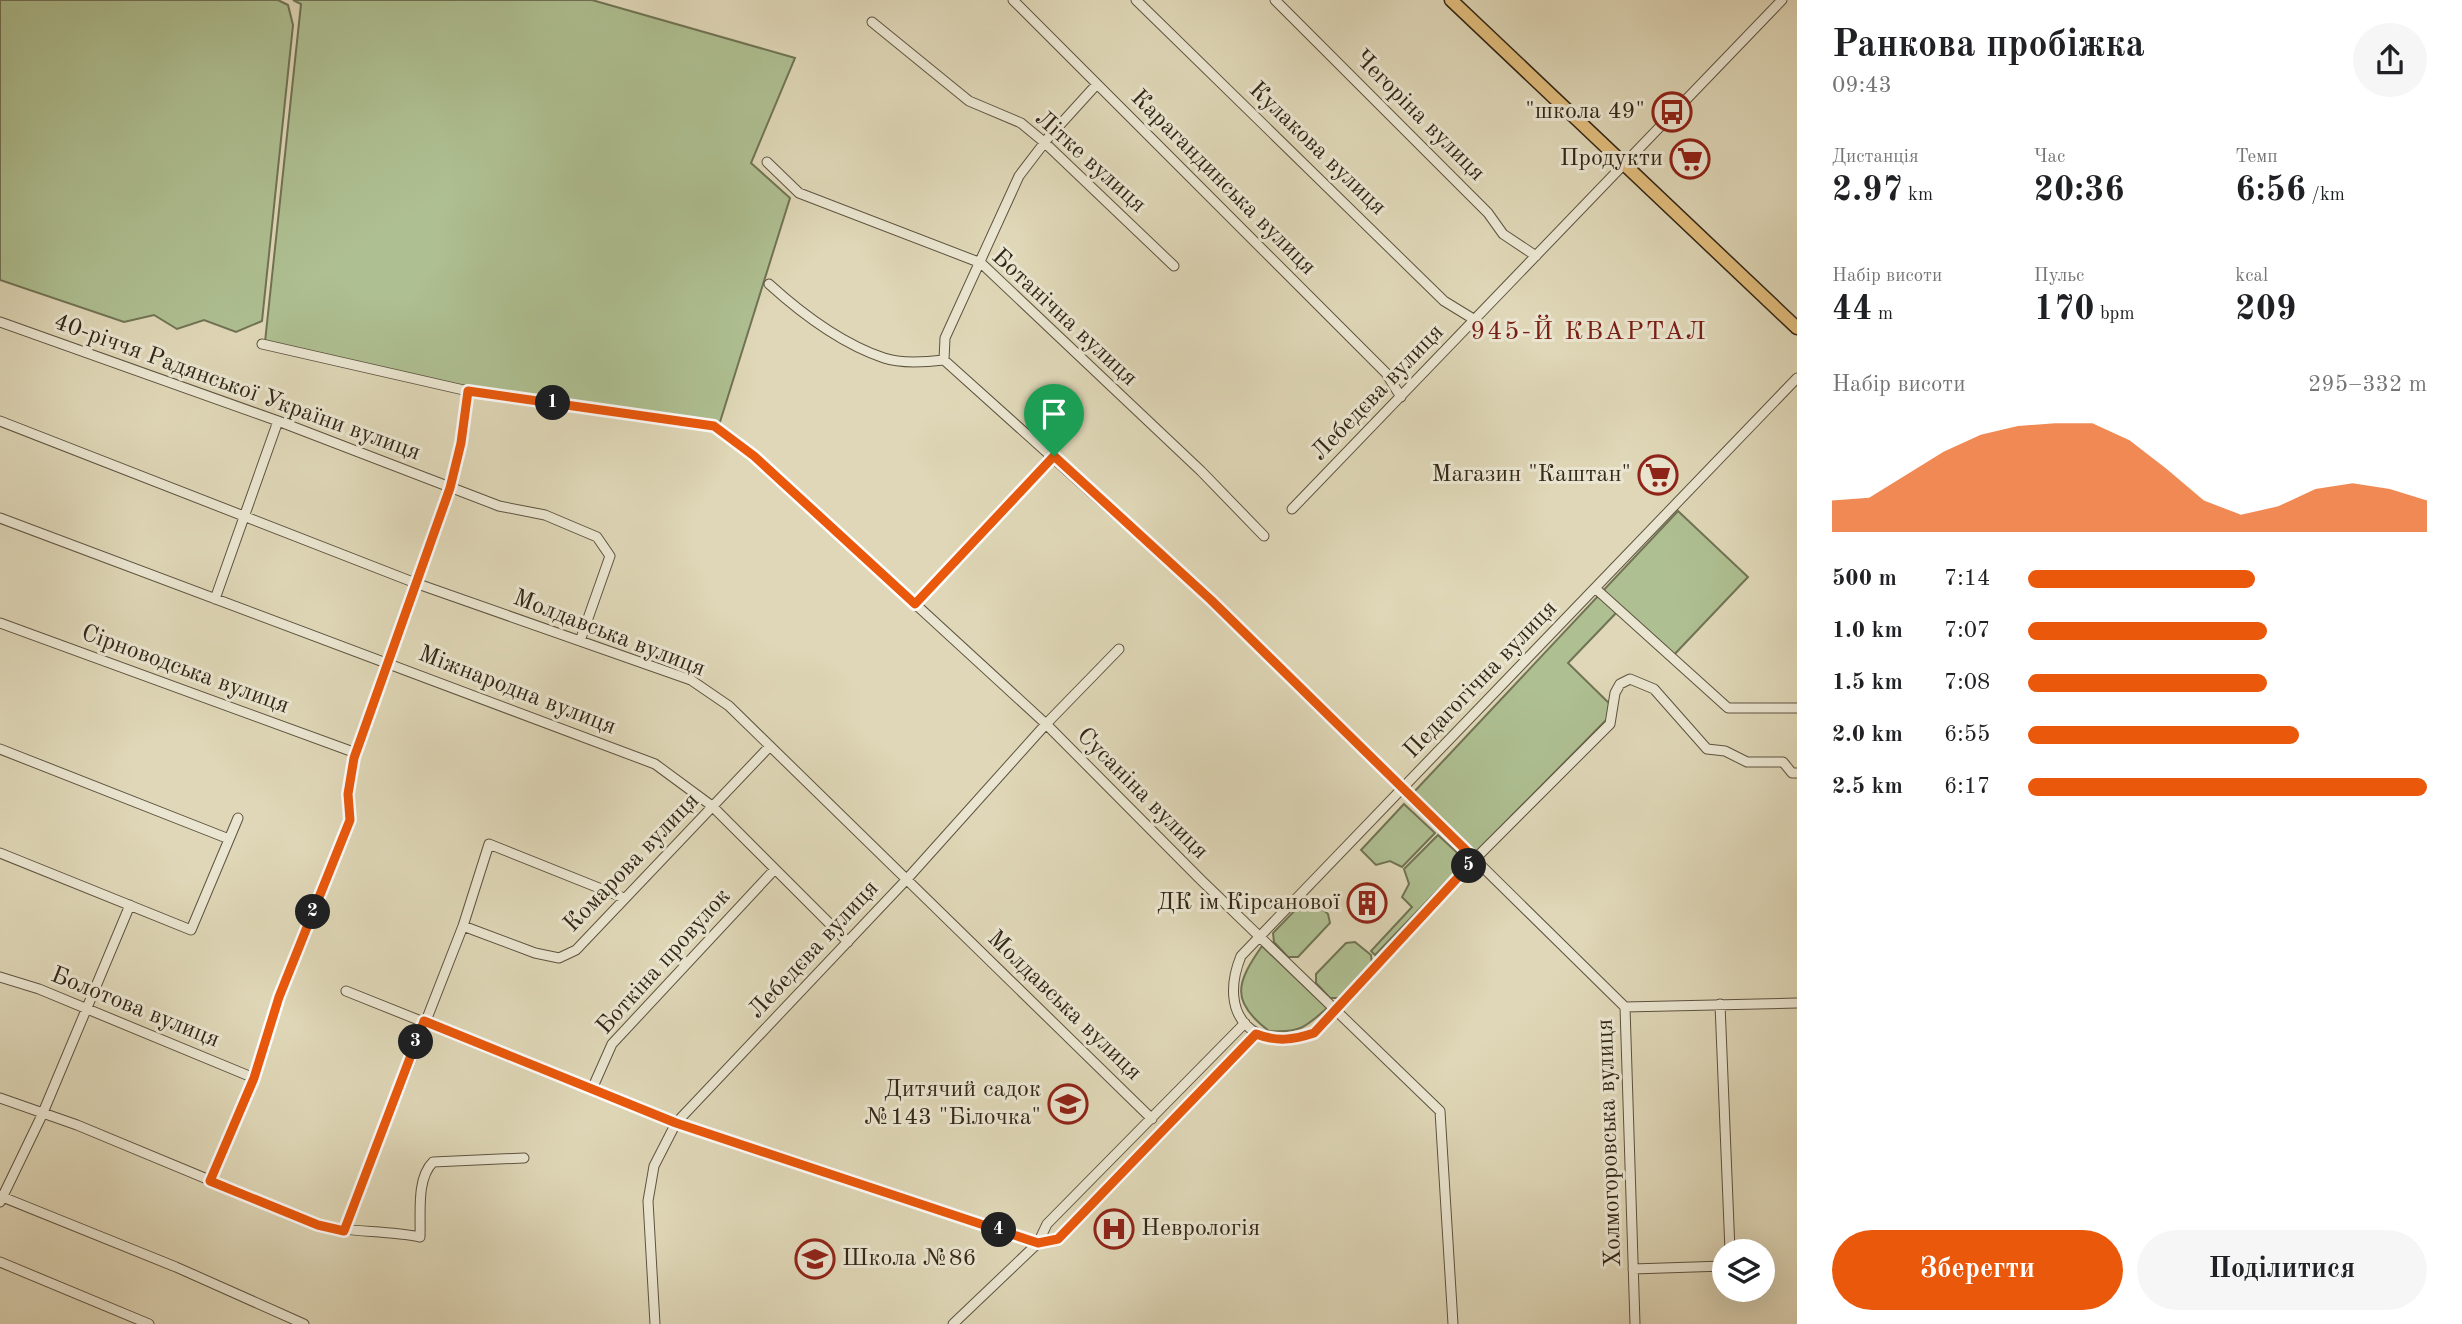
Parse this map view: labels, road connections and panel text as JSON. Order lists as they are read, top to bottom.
{
  "streets": {
    "street": [
      "Чегоріна вулиця",
      "Кулакова вулиця",
      "Літке вулиця",
      "Карагандинська вулиця",
      "Ботанічна вулиця",
      "40-річчя Радянської України вулиця",
      "Лебедєва вулиця",
      "Молдавська вулиця",
      "Сірноводська вулиця",
      "Педагогічна вулиця",
      "Міжнародна вулиця",
      "Сусаніна вулиця",
      "Комарова вулиця",
      "Боткіна провулок",
      "Болотова вулиця",
      "Холмогоровська вулиця"
    ]
  },
  "crossings": [
    ["Чегоріна вулиця", "Лебедєва вулиця"],
    ["Кулакова вулиця", "Лебедєва вулиця"],
    ["Карагандинська вулиця", "Лебедєва вулиця"],
    ["40-річчя Радянської України вулиця", "Молдавська вулиця"],
    ["Лебедєва вулиця", "Молдавська вулиця"],
    ["Лебедєва вулиця", "Міжнародна вулиця"],
    ["Лебедєва вулиця", "Сусаніна вулиця"],
    ["Молдавська вулиця", "Комарова вулиця"],
    ["Педагогічна вулиця", "Сусаніна вулиця"],
    ["Педагогічна вулиця", "Холмогоровська вулиця"],
    ["Міжнародна вулиця", "Комарова вулиця"],
    ["Міжнародна вулиця", "Боткіна провулок"]
  ],
  "districts": ["945-Й КВАРТАЛ"],
  "places": {
    "bus stop": ["\"школа 49\""],
    "supermarket": ["Продукти", "Магазин \"Каштан\""],
    "building": ["ДК ім Кірсанової"],
    "school or university": ["Дитячий садок №143 \"Білочка\"", "Школа №86"],
    "hospital": ["Неврологія"]
  },
  "page": {
    "heading": ["Ранкова пробіжка", "09:43"],
    "stats": [
      ["Дистанція", "2.97 km"],
      ["Час", "20:36"],
      ["Темп", "6:56 /km"],
      ["Набір висоти", "44 m"],
      ["Пульс", "170 bpm"],
      ["kcal", "209"]
    ],
    "chart": ["Набір висоти", "295–332 m"],
    "pins": [
      "1",
      "5",
      "2",
      "3",
      "4"
    ],
    "list": [
      {
        "name": "500 m",
        "note": "7:14"
      },
      {
        "name": "1.0 km",
        "note": "7:07"
      },
      {
        "name": "1.5 km",
        "note": "7:08"
      },
      {
        "name": "2.0 km",
        "note": "6:55"
      },
      {
        "name": "2.5 km",
        "note": "6:17"
      }
    ],
    "buttons": ["Зберегти", "Поділитися"]
  }
}
